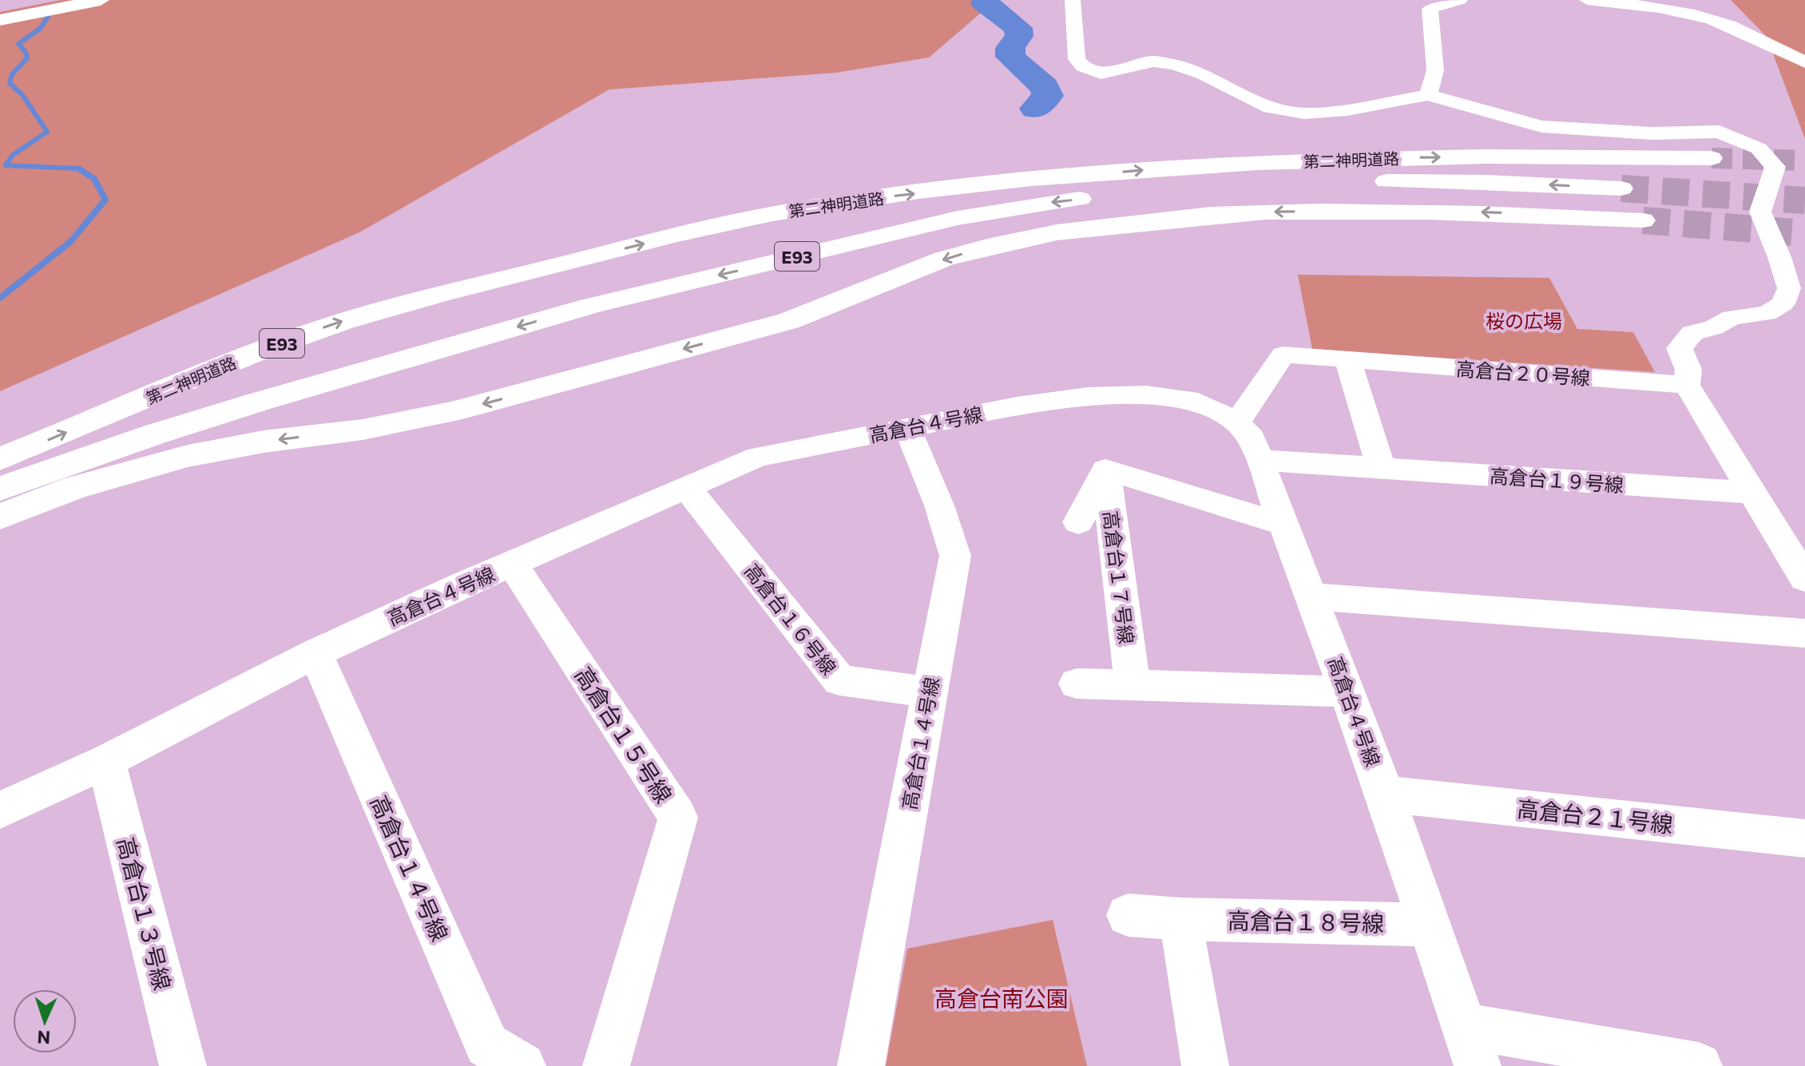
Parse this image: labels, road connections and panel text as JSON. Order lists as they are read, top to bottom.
{
  "streets": {
    "main road": ["第二神明道路", "E93"],
    "street": [
      "高倉台２０号線",
      "高倉台４号線",
      "高倉台１９号線",
      "高倉台１７号線",
      "高倉台１６号線",
      "高倉台１５号線",
      "高倉台１４号線",
      "高倉台２１号線",
      "高倉台１３号線",
      "高倉台１８号線"
    ]
  },
  "crossings": [
    ["高倉台２０号線", "高倉台４号線"],
    ["高倉台４号線", "高倉台１９号線"],
    ["高倉台４号線", "高倉台１６号線"],
    ["高倉台４号線", "高倉台１５号線"],
    ["高倉台４号線", "高倉台１４号線"],
    ["高倉台４号線", "高倉台２１号線"],
    ["高倉台４号線", "高倉台１３号線"],
    ["高倉台４号線", "高倉台１８号線"],
    ["高倉台１６号線", "高倉台１４号線"]
  ],
  "parks": ["桜の広場", "高倉台南公園"],
  "north": "bottom"
}
